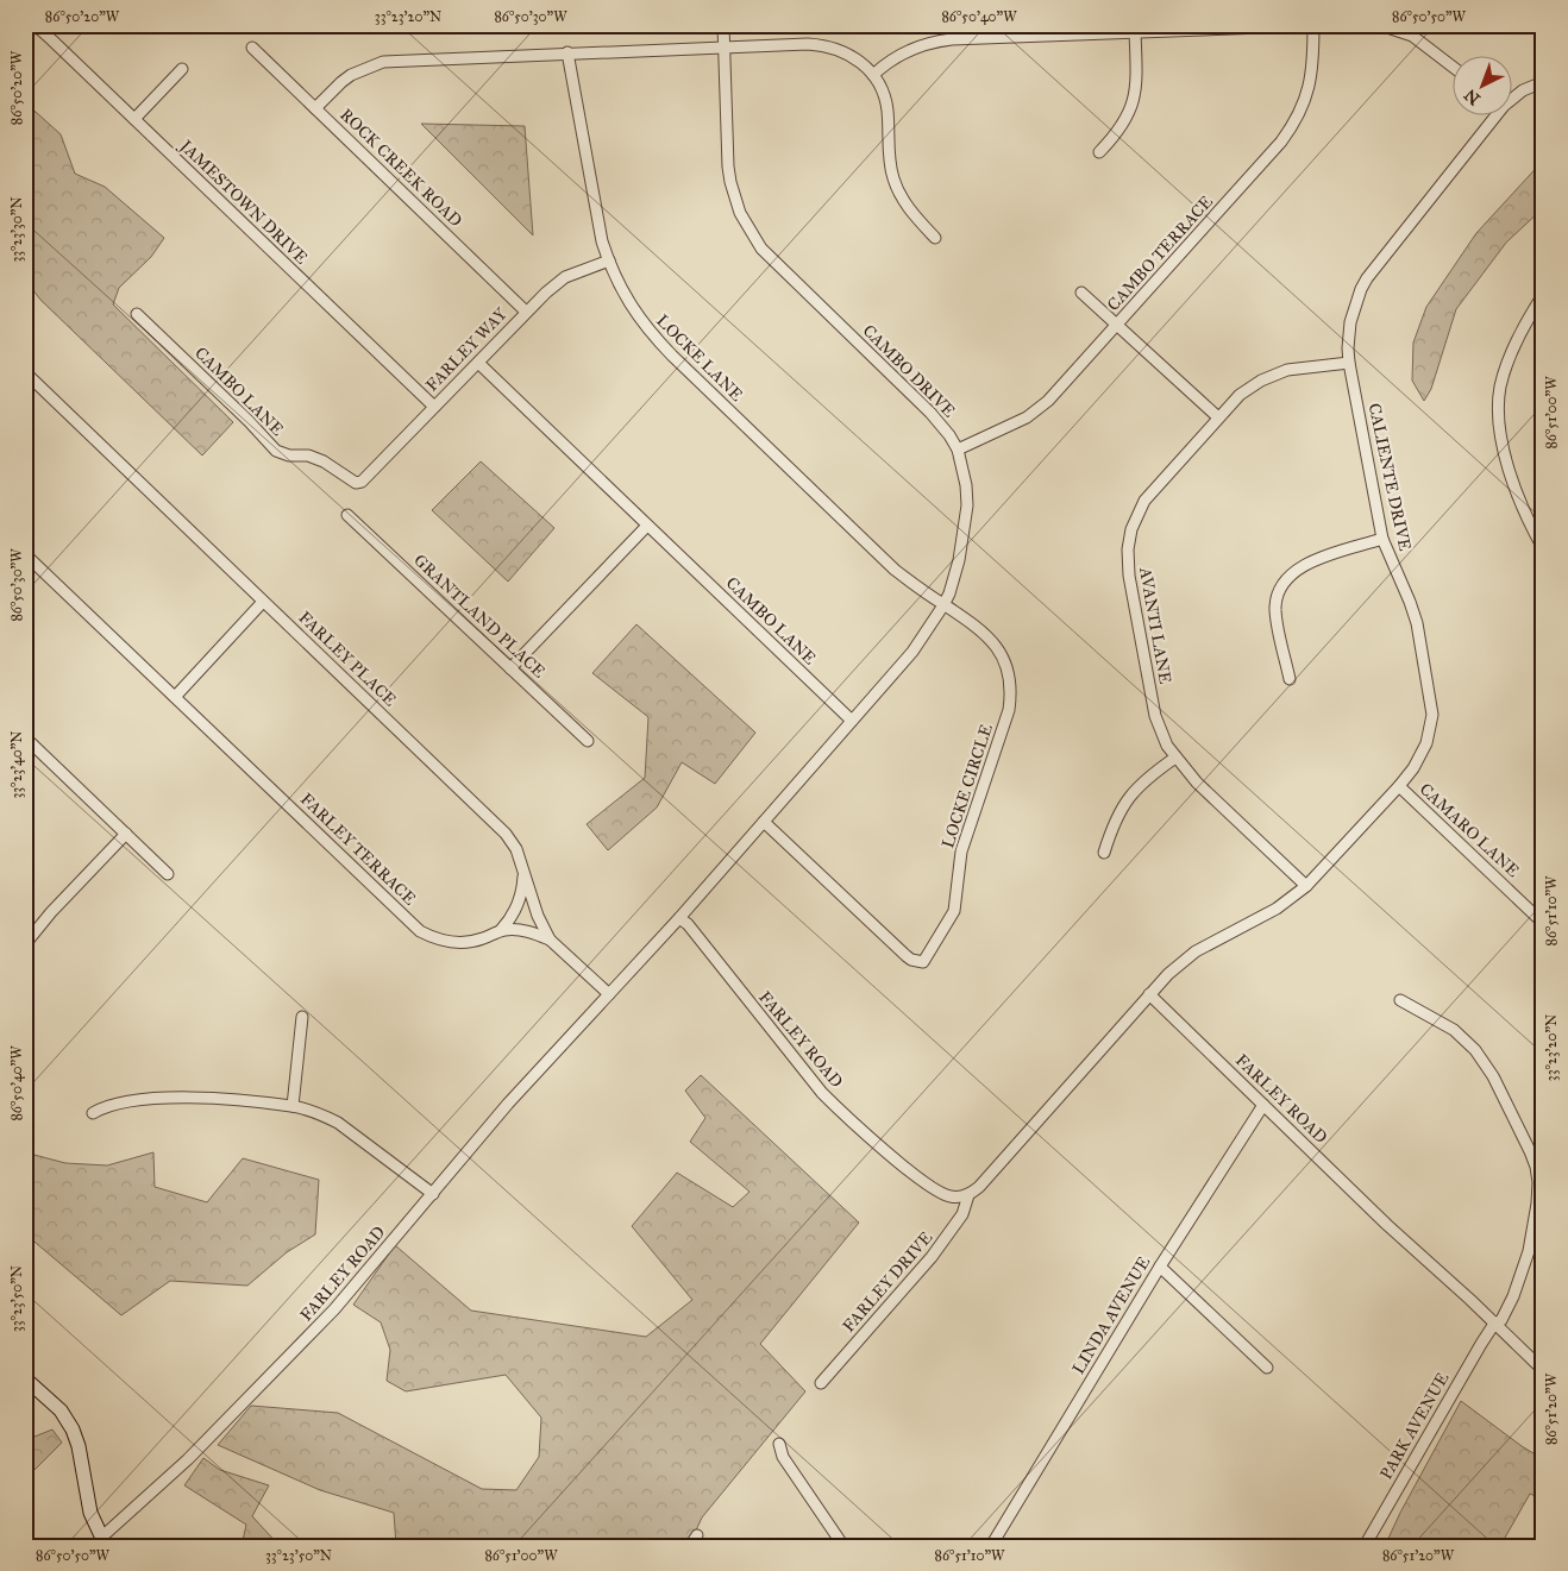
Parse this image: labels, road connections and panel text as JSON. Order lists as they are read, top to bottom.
{
  "streets": {
    "street": [
      "ROCK CREEK ROAD",
      "JAMESTOWN DRIVE",
      "CAMBO TERRACE",
      "FARLEY WAY",
      "LOCKE LANE",
      "CAMBO DRIVE",
      "CAMBO LANE",
      "CALIENTE DRIVE",
      "GRANTLAND PLACE",
      "AVANTI LANE",
      "FARLEY PLACE",
      "LOCKE CIRCLE",
      "CAMARO LANE",
      "FARLEY TERRACE",
      "FARLEY ROAD",
      "FARLEY DRIVE",
      "LINDA AVENUE",
      "PARK AVENUE"
    ]
  },
  "crossings": [
    ["ROCK CREEK ROAD", "FARLEY WAY"],
    ["JAMESTOWN DRIVE", "FARLEY WAY"],
    ["CAMBO TERRACE", "CAMBO DRIVE"],
    ["FARLEY WAY", "LOCKE LANE"],
    ["FARLEY WAY", "CAMBO LANE"],
    ["LOCKE LANE", "CAMBO DRIVE"],
    ["LOCKE LANE", "LOCKE CIRCLE"],
    ["CAMBO DRIVE", "CAMBO LANE"],
    ["CAMBO DRIVE", "LOCKE CIRCLE"],
    ["CALIENTE DRIVE", "AVANTI LANE"],
    ["CALIENTE DRIVE", "CAMARO LANE"],
    ["CALIENTE DRIVE", "FARLEY ROAD"],
    ["FARLEY PLACE", "FARLEY TERRACE"],
    ["FARLEY PLACE", "FARLEY ROAD"],
    ["FARLEY ROAD", "FARLEY DRIVE"],
    ["FARLEY ROAD", "LINDA AVENUE"],
    ["FARLEY ROAD", "PARK AVENUE"]
  ],
  "north": "bottom left",
  "coordinates": [
    "86°50'20\"W",
    "33°23'20\"N",
    "86°50'30\"W",
    "86°50'40\"W",
    "86°50'50\"W",
    "33°23'30\"N",
    "86°51'00\"W",
    "33°23'40\"N",
    "86°51'10\"W",
    "33°23'50\"N",
    "86°51'20\"W"
  ]
}
